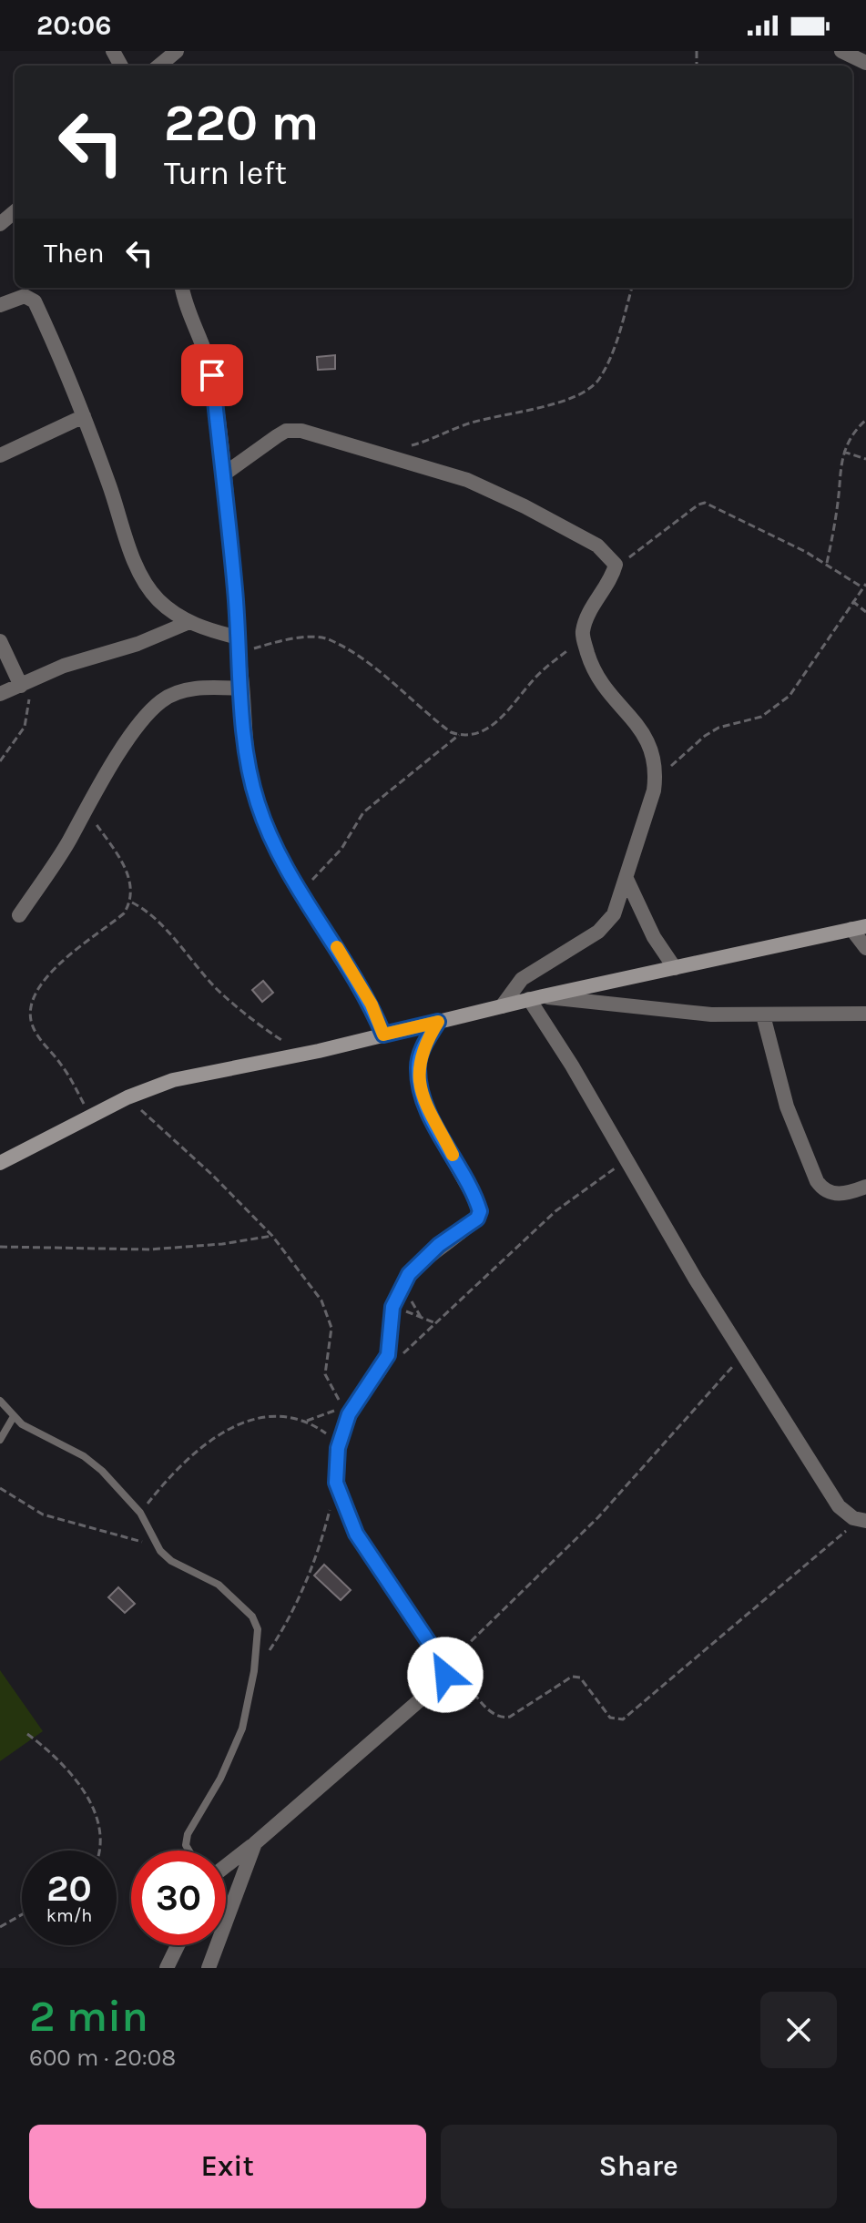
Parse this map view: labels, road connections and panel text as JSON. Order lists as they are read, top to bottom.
{
  "page": {
    "status": "20:06",
    "turn": ["220 m", "Turn left"],
    "then": "Then",
    "speed": "20 km/h",
    "limit": "30",
    "heading": ["2 min", "600 m · 20:08"],
    "buttons": ["Exit", "Share"]
  }
}
